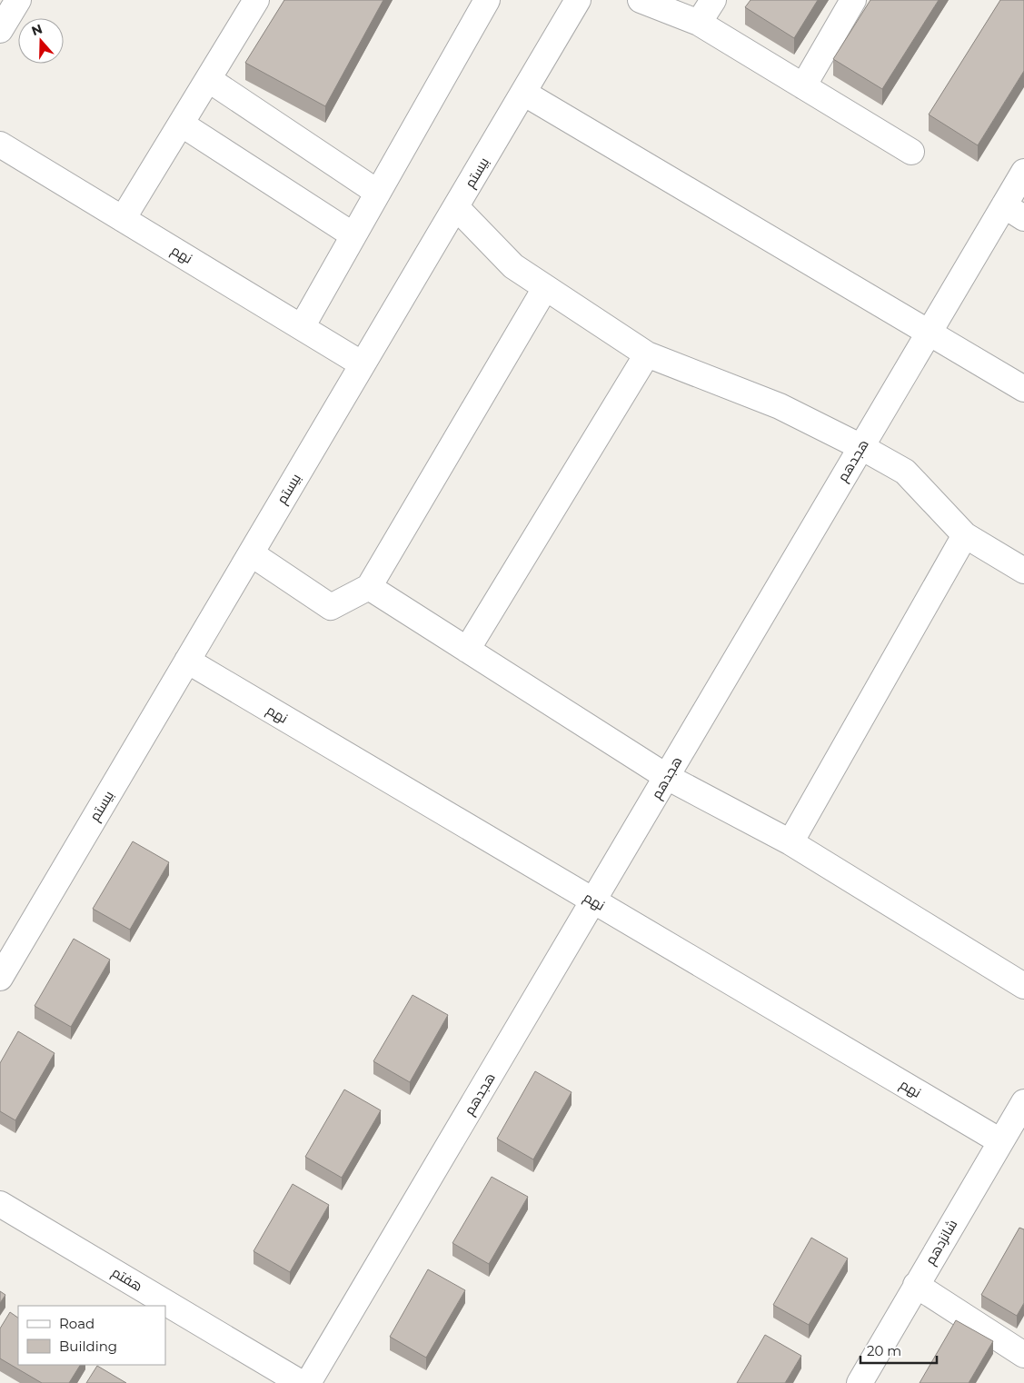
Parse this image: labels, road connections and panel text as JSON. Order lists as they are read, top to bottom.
{
  "streets": {
    "street": [
      "بیستم",
      "نهم",
      "هجدهم",
      "شانزدهم",
      "هفتم"
    ]
  },
  "crossings": [
    ["بیستم", "نهم"],
    ["نهم", "هجدهم"],
    ["نهم", "شانزدهم"]
  ],
  "legend": ["Road", "Building"],
  "scale_bar": "20 m",
  "north": "top"
}
